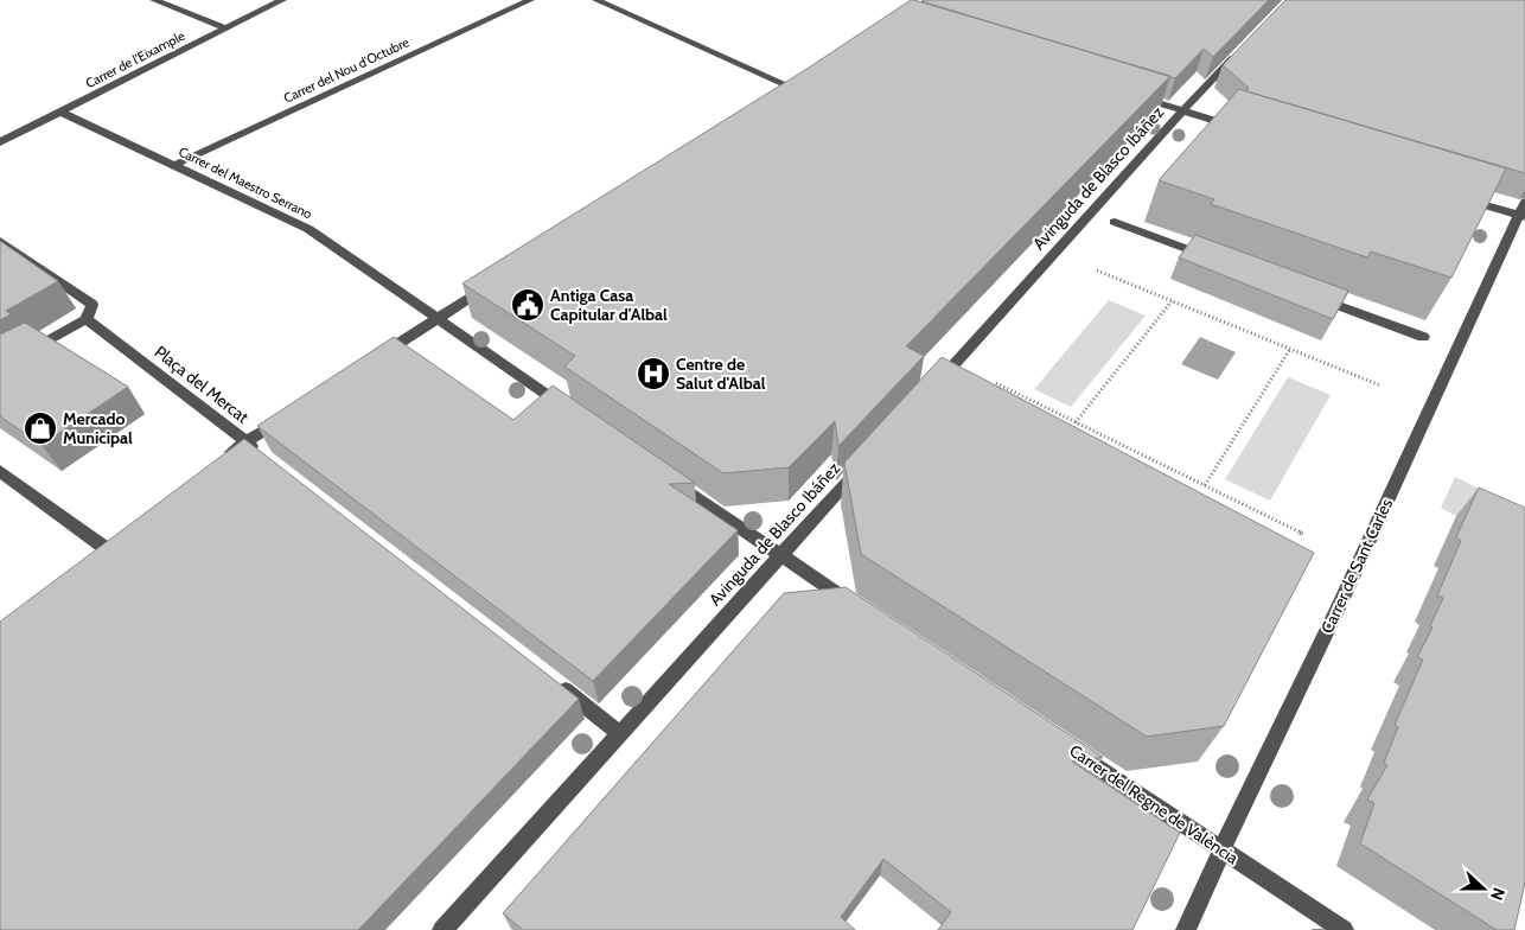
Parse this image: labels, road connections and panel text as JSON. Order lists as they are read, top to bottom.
{
  "streets": {
    "street": [
      "Carrer de l'Eixample",
      "Carrer del Nou d'Octubre",
      "Avinguda de Blasco Ibáñez",
      "Carrer del Maestro Serrano",
      "Plaça del Mercat",
      "Carrer de Sant Carles",
      "Carrer del Regne de València"
    ]
  },
  "crossings": [
    ["Carrer de l'Eixample", "Carrer del Maestro Serrano"],
    ["Carrer del Nou d'Octubre", "Carrer del Maestro Serrano"],
    ["Carrer de Sant Carles", "Carrer del Regne de València"]
  ],
  "places": {
    "public building": ["Antiga Casa Capitular d'Albal"],
    "hospital": ["Centre de Salut d'Albal"],
    "shop": ["Mercado Municipal"]
  },
  "north": "right"
}
